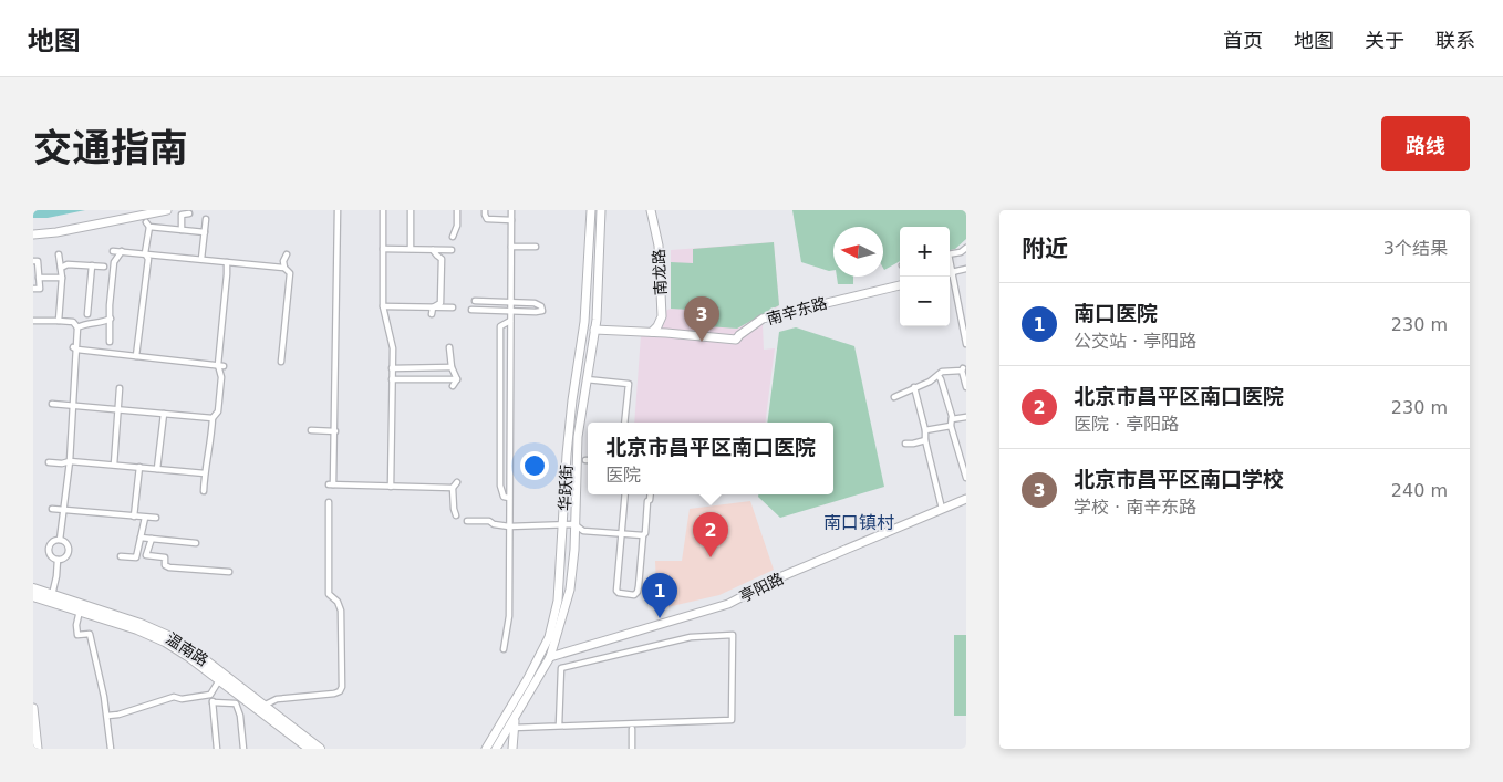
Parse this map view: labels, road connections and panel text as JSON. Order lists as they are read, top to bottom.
{
  "streets": {
    "main road": ["温南路"],
    "street": [
      "南龙路",
      "南辛东路",
      "华跃街",
      "亭阳路"
    ]
  },
  "crossings": [
    ["南龙路", "南辛东路"],
    ["南辛东路", "华跃街"],
    ["华跃街", "亭阳路"]
  ],
  "districts": ["南口镇村"],
  "north": "left",
  "page": {
    "header": "地图",
    "nav": [
      "首页",
      "地图",
      "关于",
      "联系"
    ],
    "title": "交通指南",
    "buttons": "路线",
    "heading": ["附近", "3个结果"],
    "map_buttons": ["+", "−"],
    "list": [
      {
        "mark": "1",
        "name": "南口医院",
        "note": "公交站 · 亭阳路",
        "value": "230 m"
      },
      {
        "mark": "2",
        "name": "北京市昌平区南口医院",
        "note": "医院 · 亭阳路",
        "value": "230 m"
      },
      {
        "mark": "3",
        "name": "北京市昌平区南口学校",
        "note": "学校 · 南辛东路",
        "value": "240 m"
      }
    ],
    "pins": ["3", "2", "1"],
    "popup": ["北京市昌平区南口医院", "医院"]
  }
}
